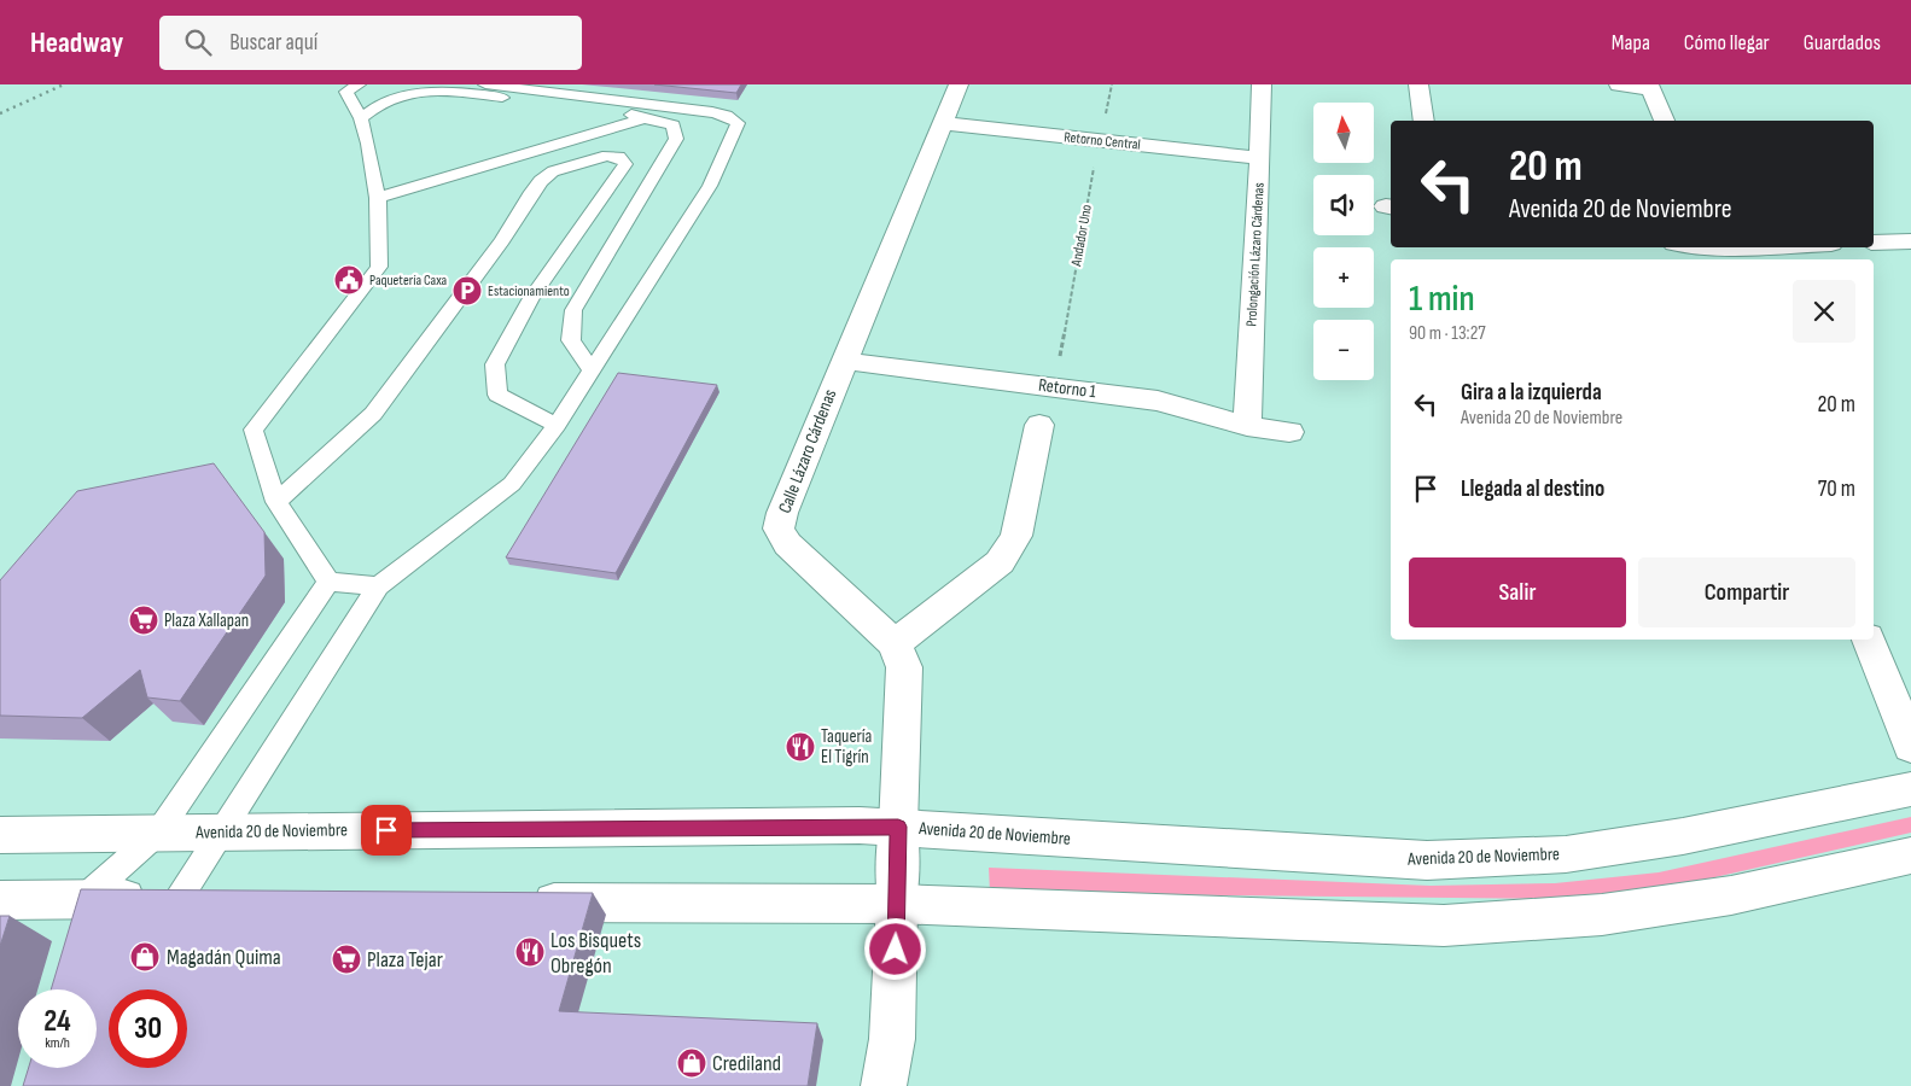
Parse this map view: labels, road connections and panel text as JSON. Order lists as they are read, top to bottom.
{
  "streets": {
    "street": [
      "Retorno Central",
      "Prolongación Lázaro Cárdenas",
      "Retorno 1",
      "Calle Lázaro Cárdenas",
      "Avenida 20 de Noviembre"
    ],
    "path": ["Andador Uno"]
  },
  "crossings": [
    ["Retorno Central", "Andador Uno"],
    ["Retorno Central", "Prolongación Lázaro Cárdenas"],
    ["Retorno Central", "Calle Lázaro Cárdenas"],
    ["Andador Uno", "Retorno 1"],
    ["Prolongación Lázaro Cárdenas", "Retorno 1"],
    ["Retorno 1", "Calle Lázaro Cárdenas"]
  ],
  "places": {
    "public building": ["Paquetería Caxa"],
    "parking": ["Estacionamiento"],
    "supermarket": ["Plaza Xallapan", "Plaza Tejar"],
    "restaurant": ["Taquería El Tigrín", "Los Bisquets Obregón"],
    "shop": ["Magadán Quima", "Crediland"]
  },
  "north": "top",
  "page": {
    "header": "Headway",
    "search": "Buscar aquí",
    "nav": ["Mapa", "Cómo llegar", "Guardados"],
    "map_buttons": ["+", "−"],
    "turn": ["20 m", "Avenida 20 de Noviembre"],
    "heading": ["1 min", "90 m · 13:27"],
    "list": [
      {
        "name": "Gira a la izquierda",
        "note": "Avenida 20 de Noviembre",
        "value": "20 m"
      },
      {
        "name": "Llegada al destino",
        "value": "70 m"
      }
    ],
    "buttons": ["Salir", "Compartir"],
    "speed": "24 km/h",
    "limit": "30"
  }
}
